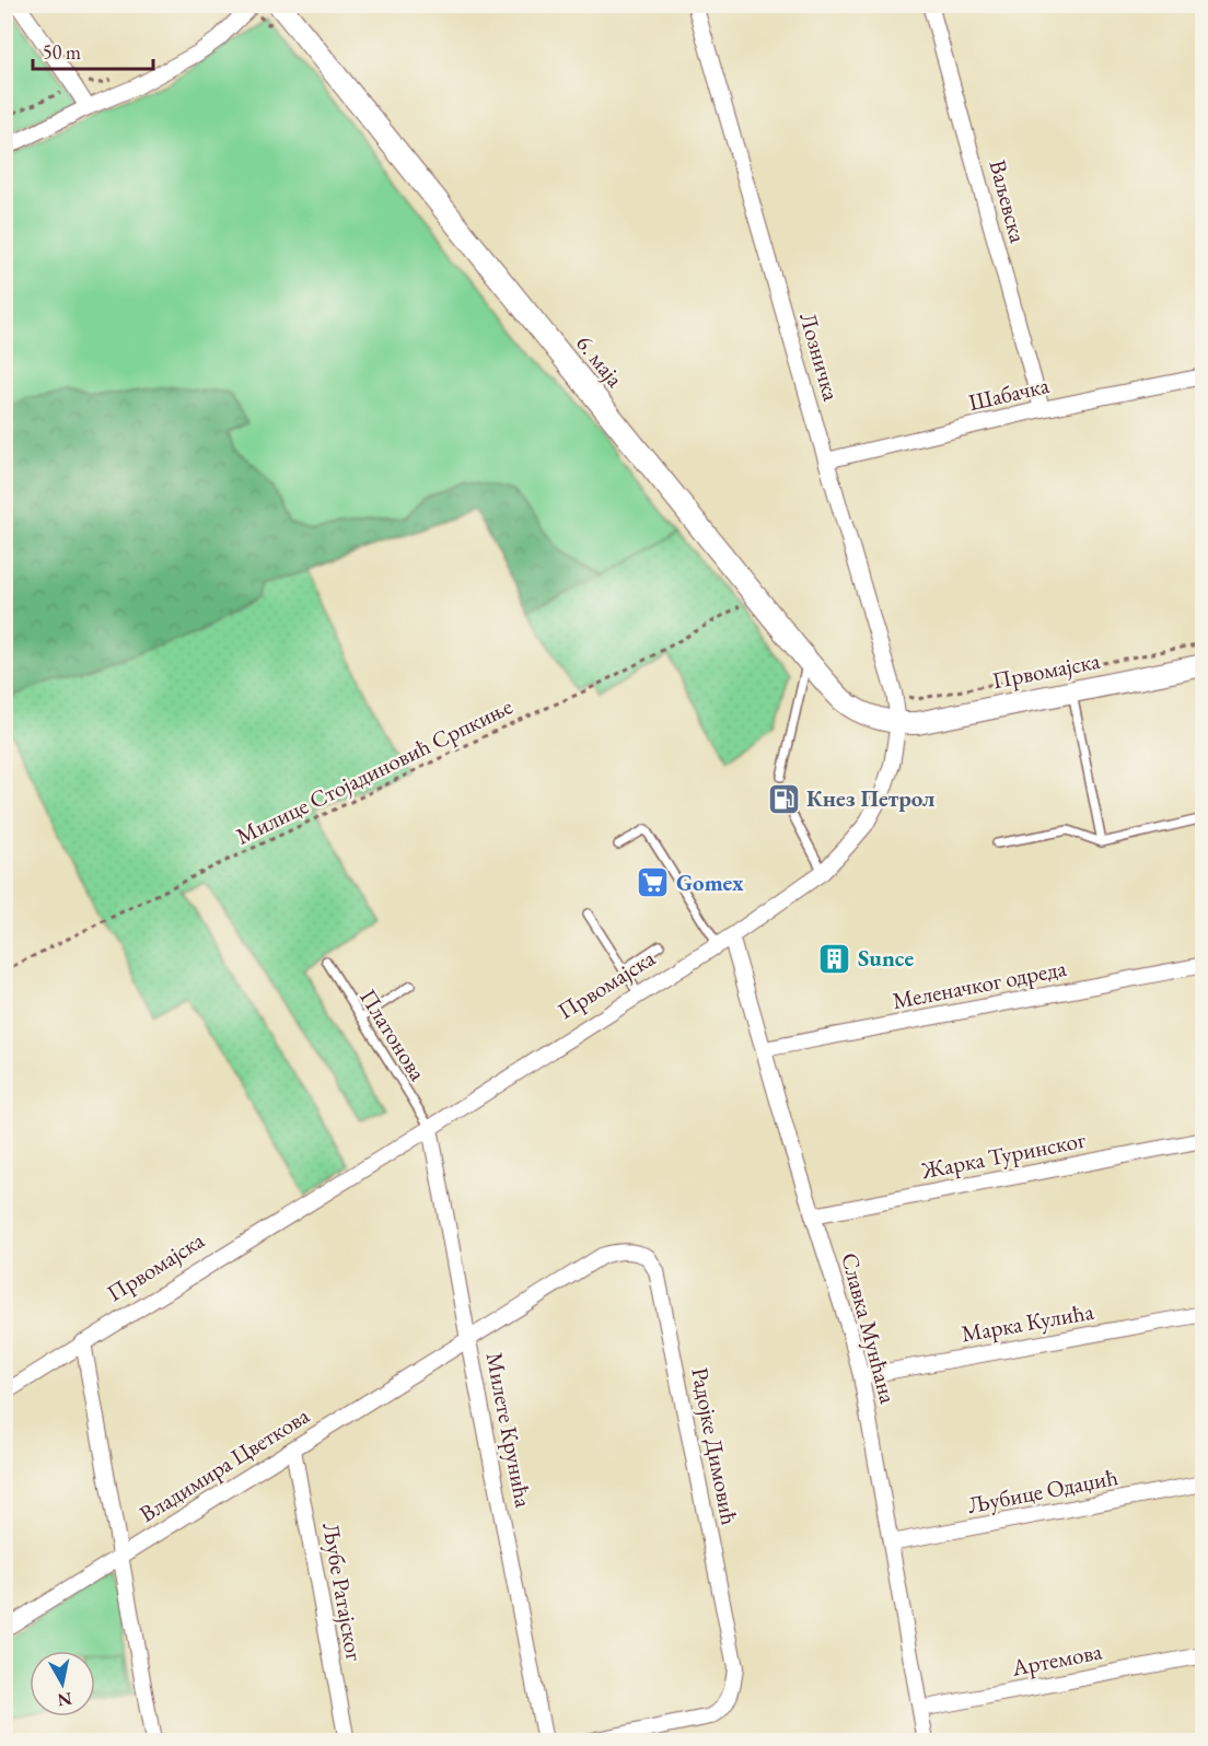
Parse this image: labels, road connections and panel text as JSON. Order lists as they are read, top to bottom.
{
  "streets": {
    "street": [
      "Ваљевска",
      "Лозничка",
      "6. маја",
      "Шабачка",
      "Првомајска",
      "Меленачког одреда",
      "Жарка Туринског",
      "Марка Кулића",
      "Славка Мунћана",
      "Милете Крунића",
      "Радојке Димовић",
      "Владимира Цветкова",
      "Љубице Одаџић",
      "Љубе Ратајског",
      "Артемова"
    ],
    "lane": ["Платонова"],
    "path": ["Милице Стојадиновић Српкиње"]
  },
  "crossings": [
    ["Ваљевска", "Шабачка"],
    ["Лозничка", "6. маја"],
    ["Лозничка", "Шабачка"],
    ["Лозничка", "Првомајска"],
    ["6. маја", "Првомајска"],
    ["6. маја", "Милице Стојадиновић Српкиње"],
    ["Првомајска", "Платонова"],
    ["Првомајска", "Славка Мунћана"],
    ["Првомајска", "Милете Крунића"],
    ["Меленачког одреда", "Славка Мунћана"],
    ["Платонова", "Милете Крунића"],
    ["Жарка Туринског", "Славка Мунћана"],
    ["Марка Кулића", "Славка Мунћана"],
    ["Славка Мунћана", "Љубице Одаџић"],
    ["Славка Мунћана", "Артемова"],
    ["Милете Крунића", "Радојке Димовић"],
    ["Милете Крунића", "Владимира Цветкова"],
    ["Радојке Димовић", "Владимира Цветкова"],
    ["Владимира Цветкова", "Љубе Ратајског"]
  ],
  "places": {
    "fuel station": ["Кнез Петрол"],
    "supermarket": ["Gomex"],
    "building": ["Sunce"]
  },
  "scale_bar": "50 m",
  "north": "bottom"
}
